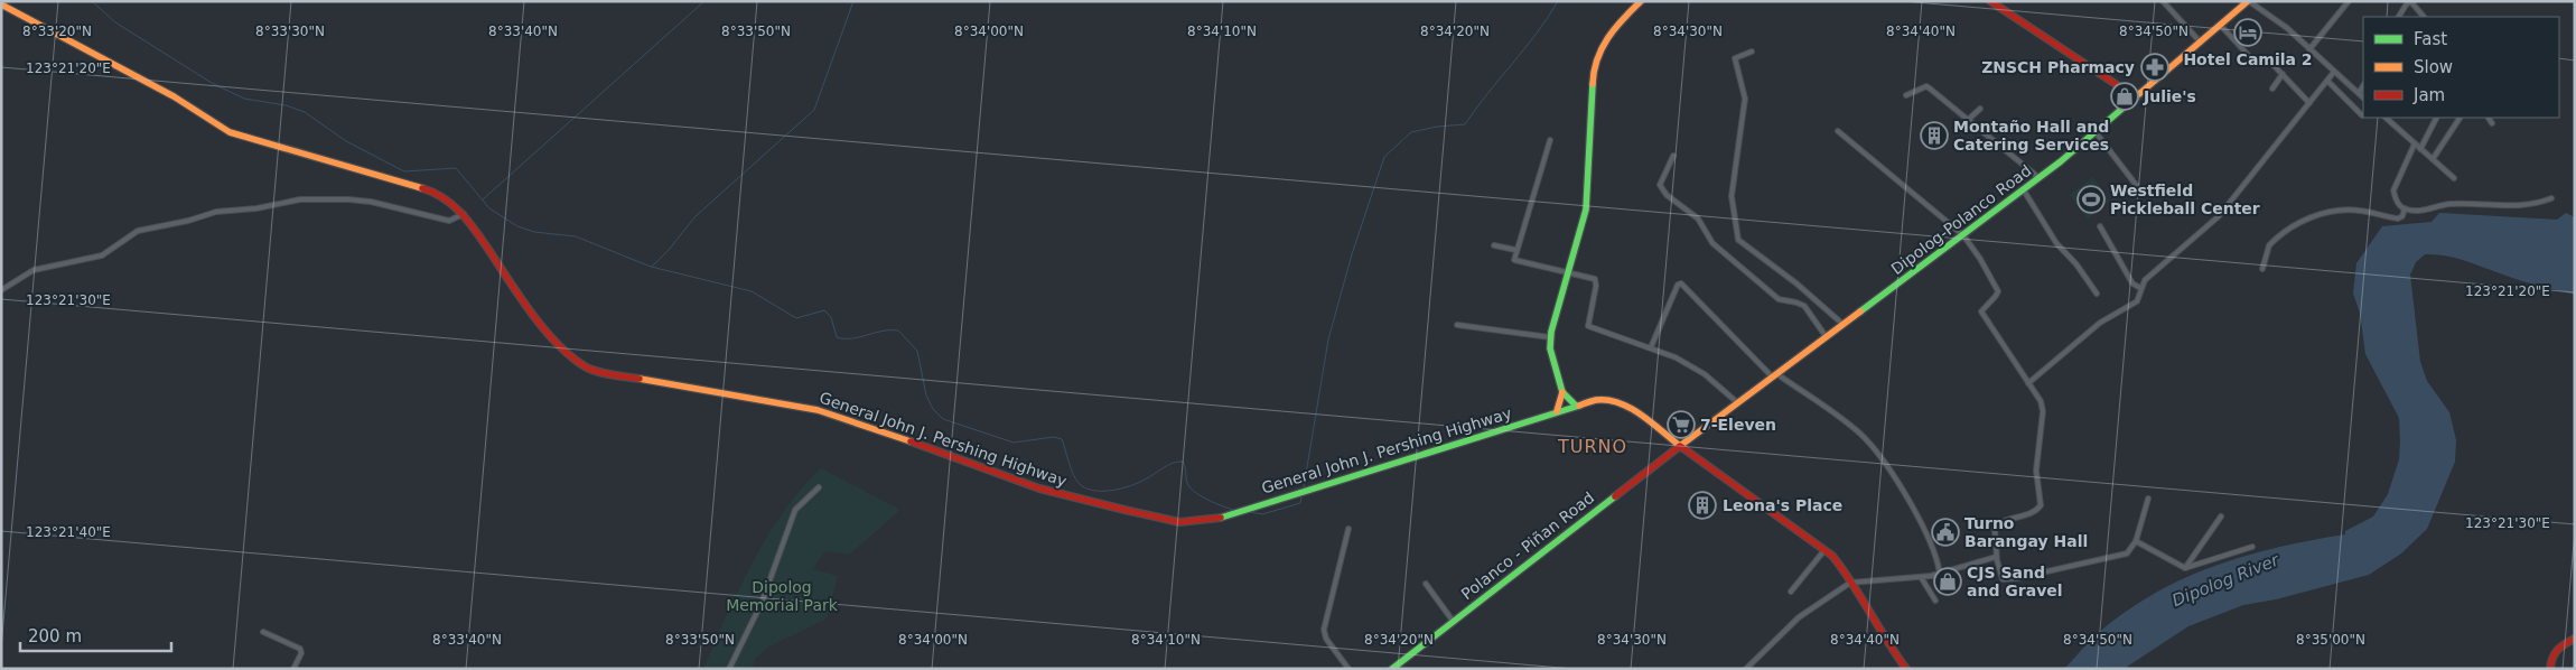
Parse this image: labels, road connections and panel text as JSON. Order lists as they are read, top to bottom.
{
  "streets": {
    "main road": ["Dipolog-Polanco Road", "General John J. Pershing Highway", "Polanco - Piñan Road"]
  },
  "crossings": [
    ["Dipolog-Polanco Road", "General John J. Pershing Highway"],
    ["Dipolog-Polanco Road", "Polanco - Piñan Road"],
    ["General John J. Pershing Highway", "Polanco - Piñan Road"]
  ],
  "districts": ["TURNO"],
  "water": ["Dipolog River"],
  "parks": ["Dipolog Memorial Park"],
  "places": {
    "hotel": ["Hotel Camila 2"],
    "pharmacy": ["ZNSCH Pharmacy"],
    "shop": ["Julie's", "CJS Sand and Gravel"],
    "building": ["Montaño Hall and Catering Services", "Leona's Place"],
    "sports": ["Westfield Pickleball Center"],
    "supermarket": ["7-Eleven"],
    "public building": ["Turno Barangay Hall"]
  },
  "legend": ["Fast", "Slow", "Jam"],
  "scale_bar": "200 m",
  "coordinates": [
    "8°33'20\"N",
    "8°33'30\"N",
    "8°33'40\"N",
    "8°33'50\"N",
    "8°34'00\"N",
    "8°34'10\"N",
    "8°34'20\"N",
    "8°34'40\"N",
    "8°34'30\"N",
    "8°34'50\"N",
    "123°21'20\"E",
    "123°21'30\"E",
    "123°21'40\"E",
    "8°35'00\"N"
  ]
}
